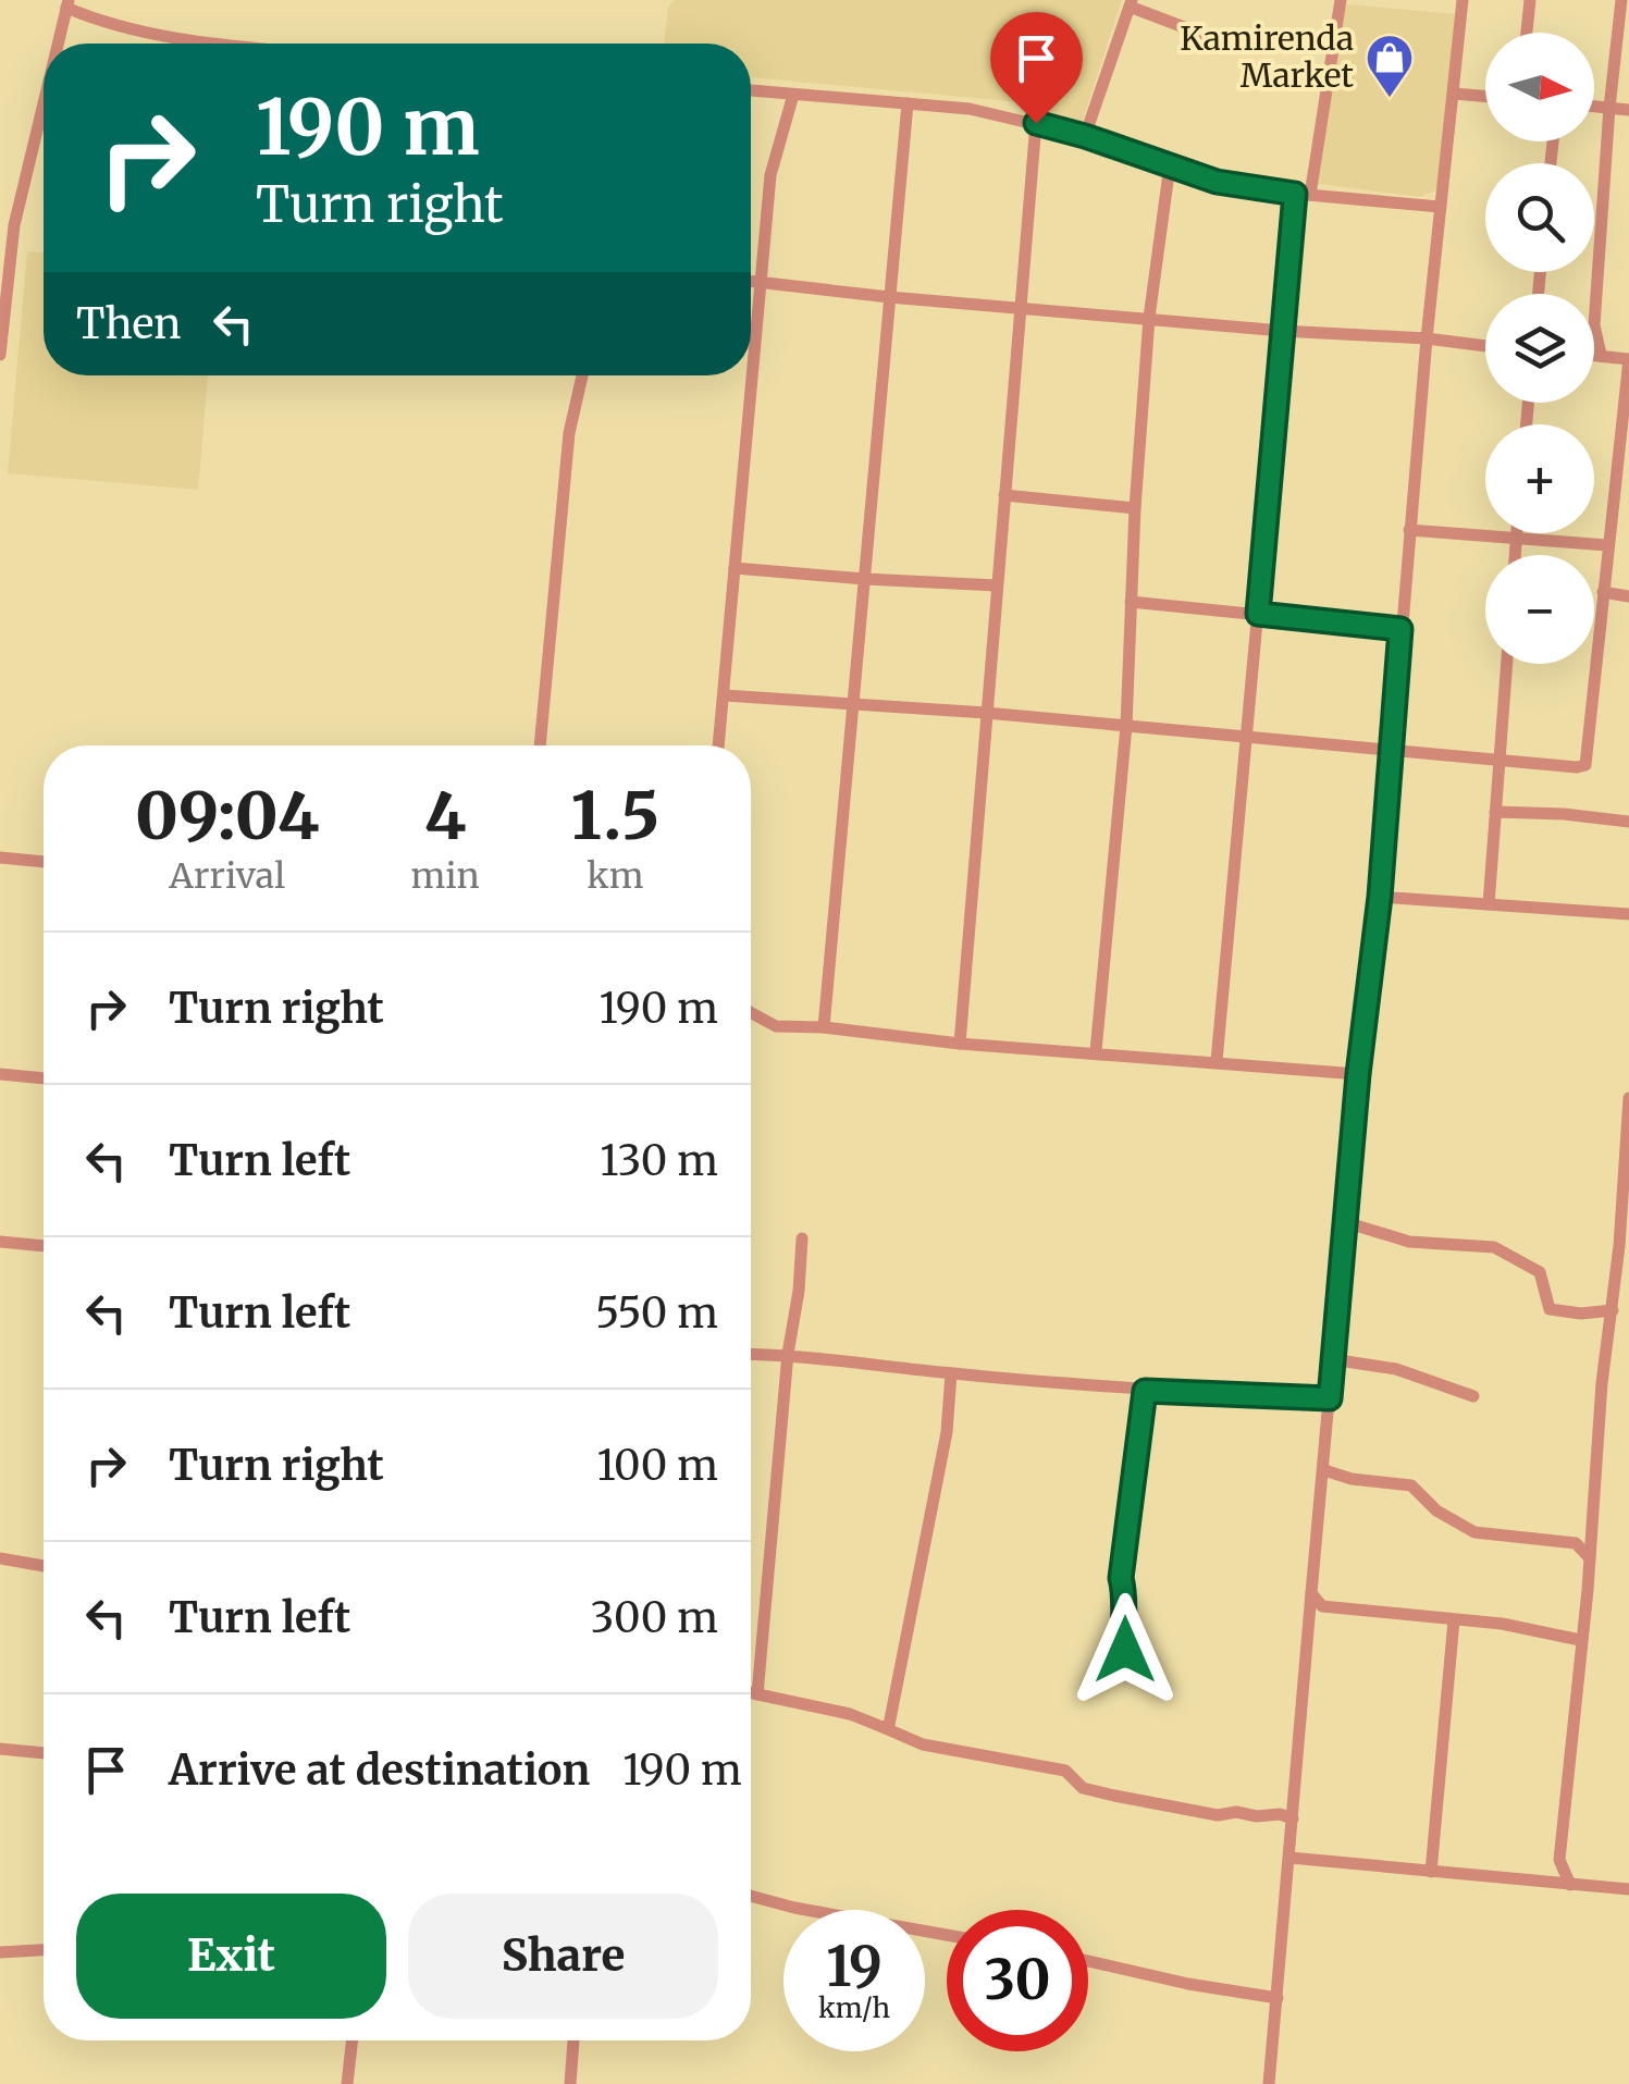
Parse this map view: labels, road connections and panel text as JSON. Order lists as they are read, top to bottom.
{
  "places": {
    "shop": ["Kamirenda Market"]
  },
  "north": "right",
  "page": {
    "map_buttons": ["+", "−"],
    "turn": ["190 m", "Turn right"],
    "then": "Then",
    "eta": [
      "09:04",
      "Arrival",
      "4",
      "min",
      "1.5",
      "km"
    ],
    "list": [
      {
        "name": "Turn right",
        "value": "190 m"
      },
      {
        "name": "Turn left",
        "value": "130 m"
      },
      {
        "name": "Turn left",
        "value": "550 m"
      },
      {
        "name": "Turn right",
        "value": "100 m"
      },
      {
        "name": "Turn left",
        "value": "300 m"
      },
      {
        "name": "Arrive at destination",
        "value": "190 m"
      }
    ],
    "buttons": ["Exit", "Share"],
    "speed": "19 km/h",
    "limit": "30"
  }
}
